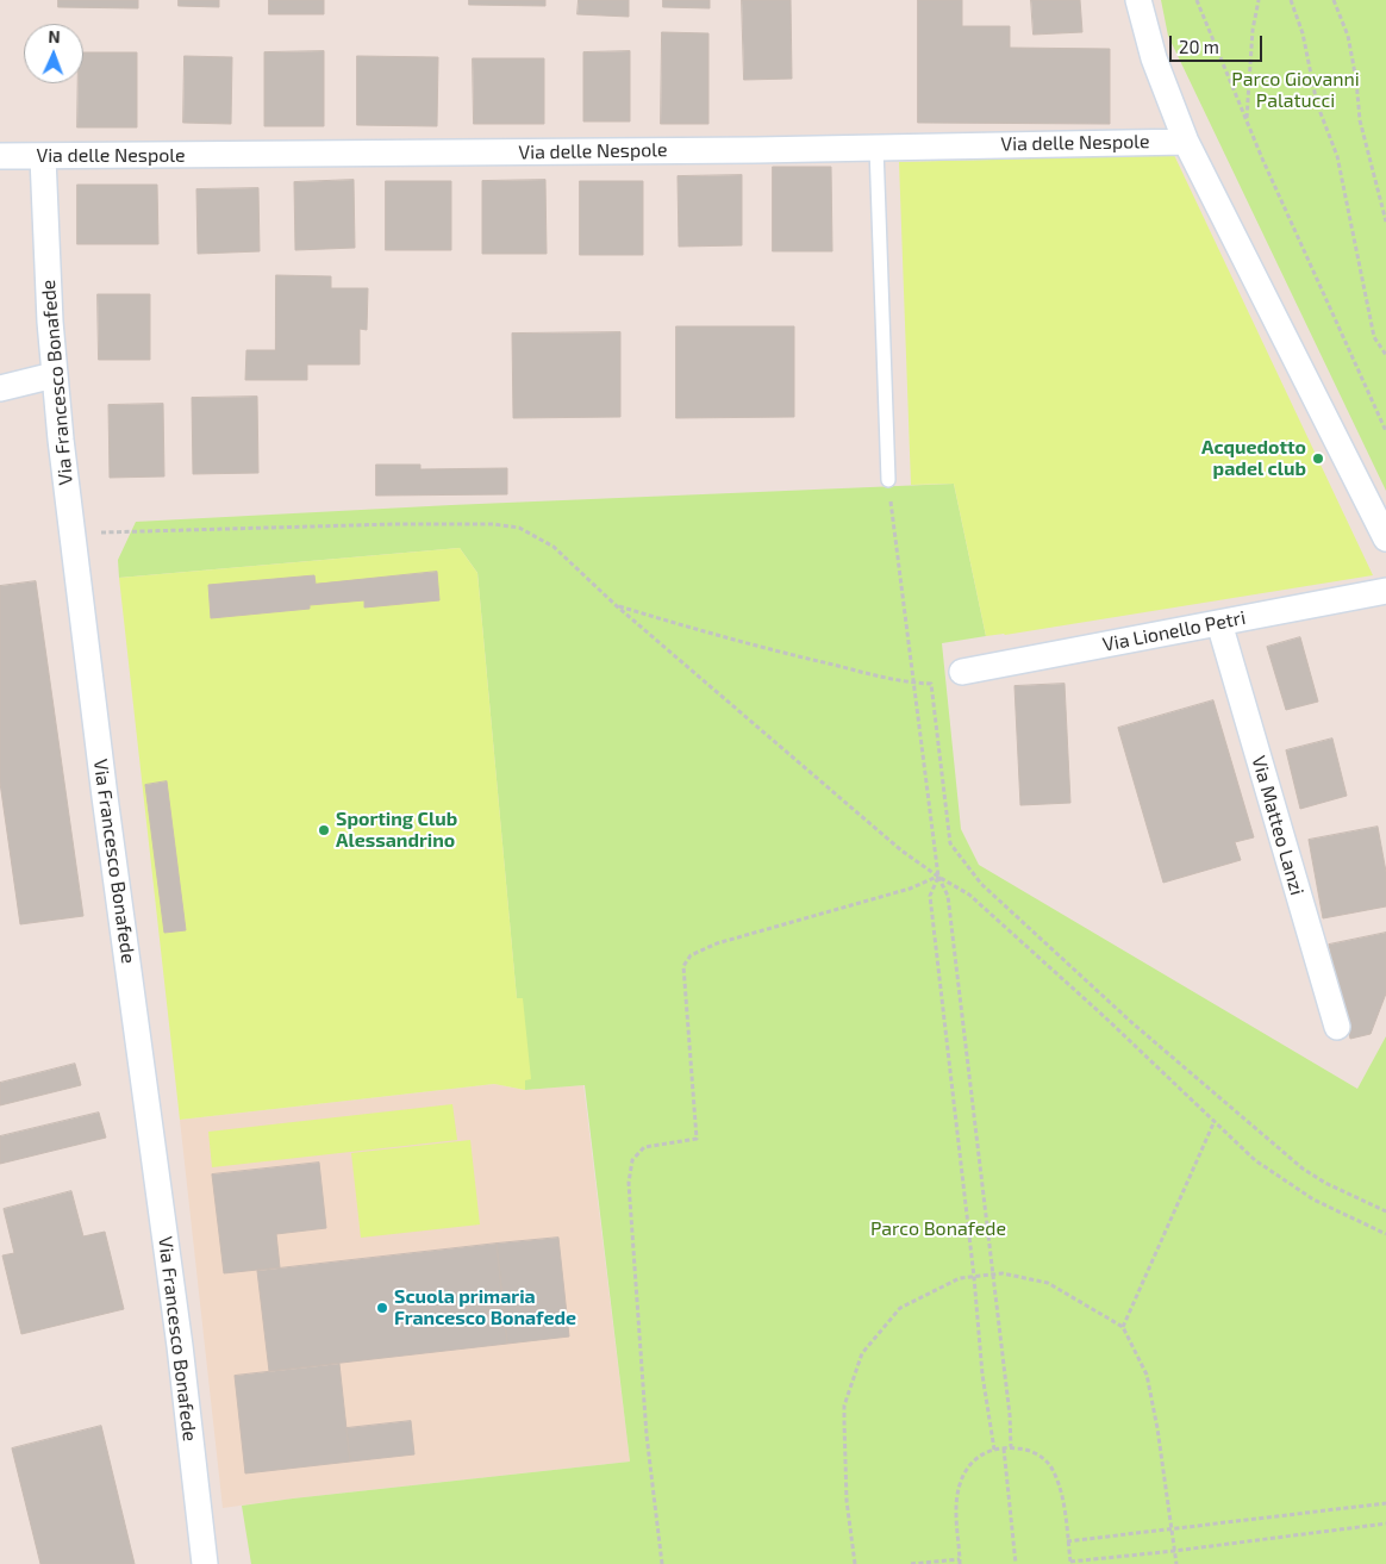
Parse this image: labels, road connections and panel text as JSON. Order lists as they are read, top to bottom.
{
  "streets": {
    "street": [
      "Via delle Nespole",
      "Via Francesco Bonafede",
      "Via Lionello Petri",
      "Via Matteo Lanzi"
    ]
  },
  "crossings": [
    ["Via delle Nespole", "Via Francesco Bonafede"],
    ["Via Lionello Petri", "Via Matteo Lanzi"]
  ],
  "parks": ["Parco Giovanni Palatucci", "Parco Bonafede"],
  "places": ["Acquedotto padel club", "Sporting Club Alessandrino", "Scuola primaria Francesco Bonafede"],
  "scale_bar": "20 m",
  "north": "top"
}
